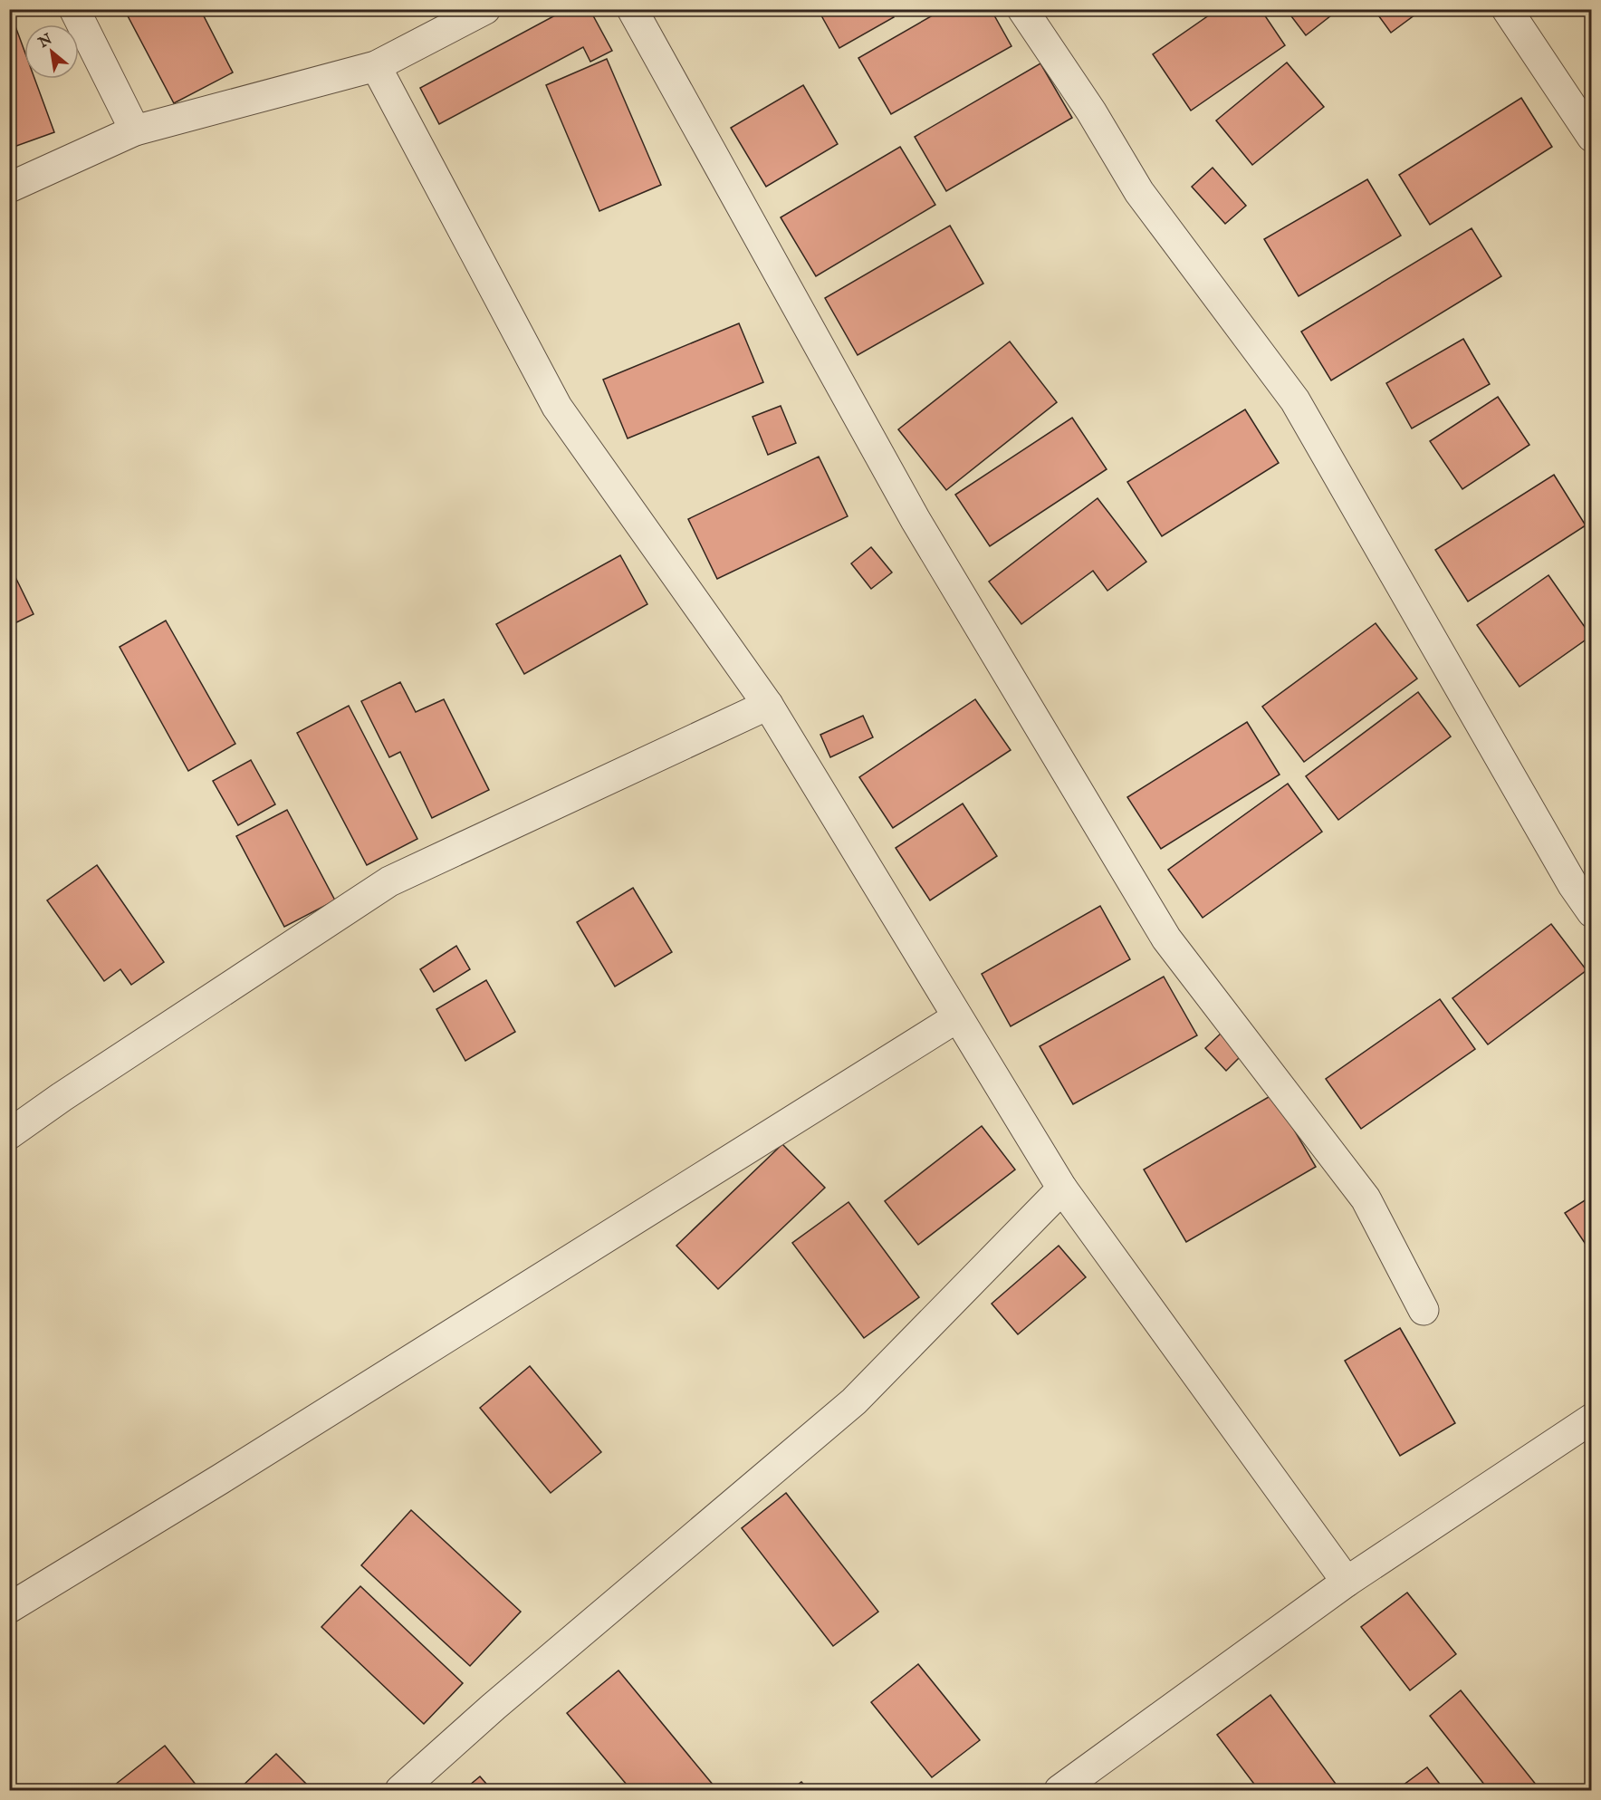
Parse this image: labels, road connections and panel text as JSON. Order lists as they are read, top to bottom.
{
  "north": "top left"
}
